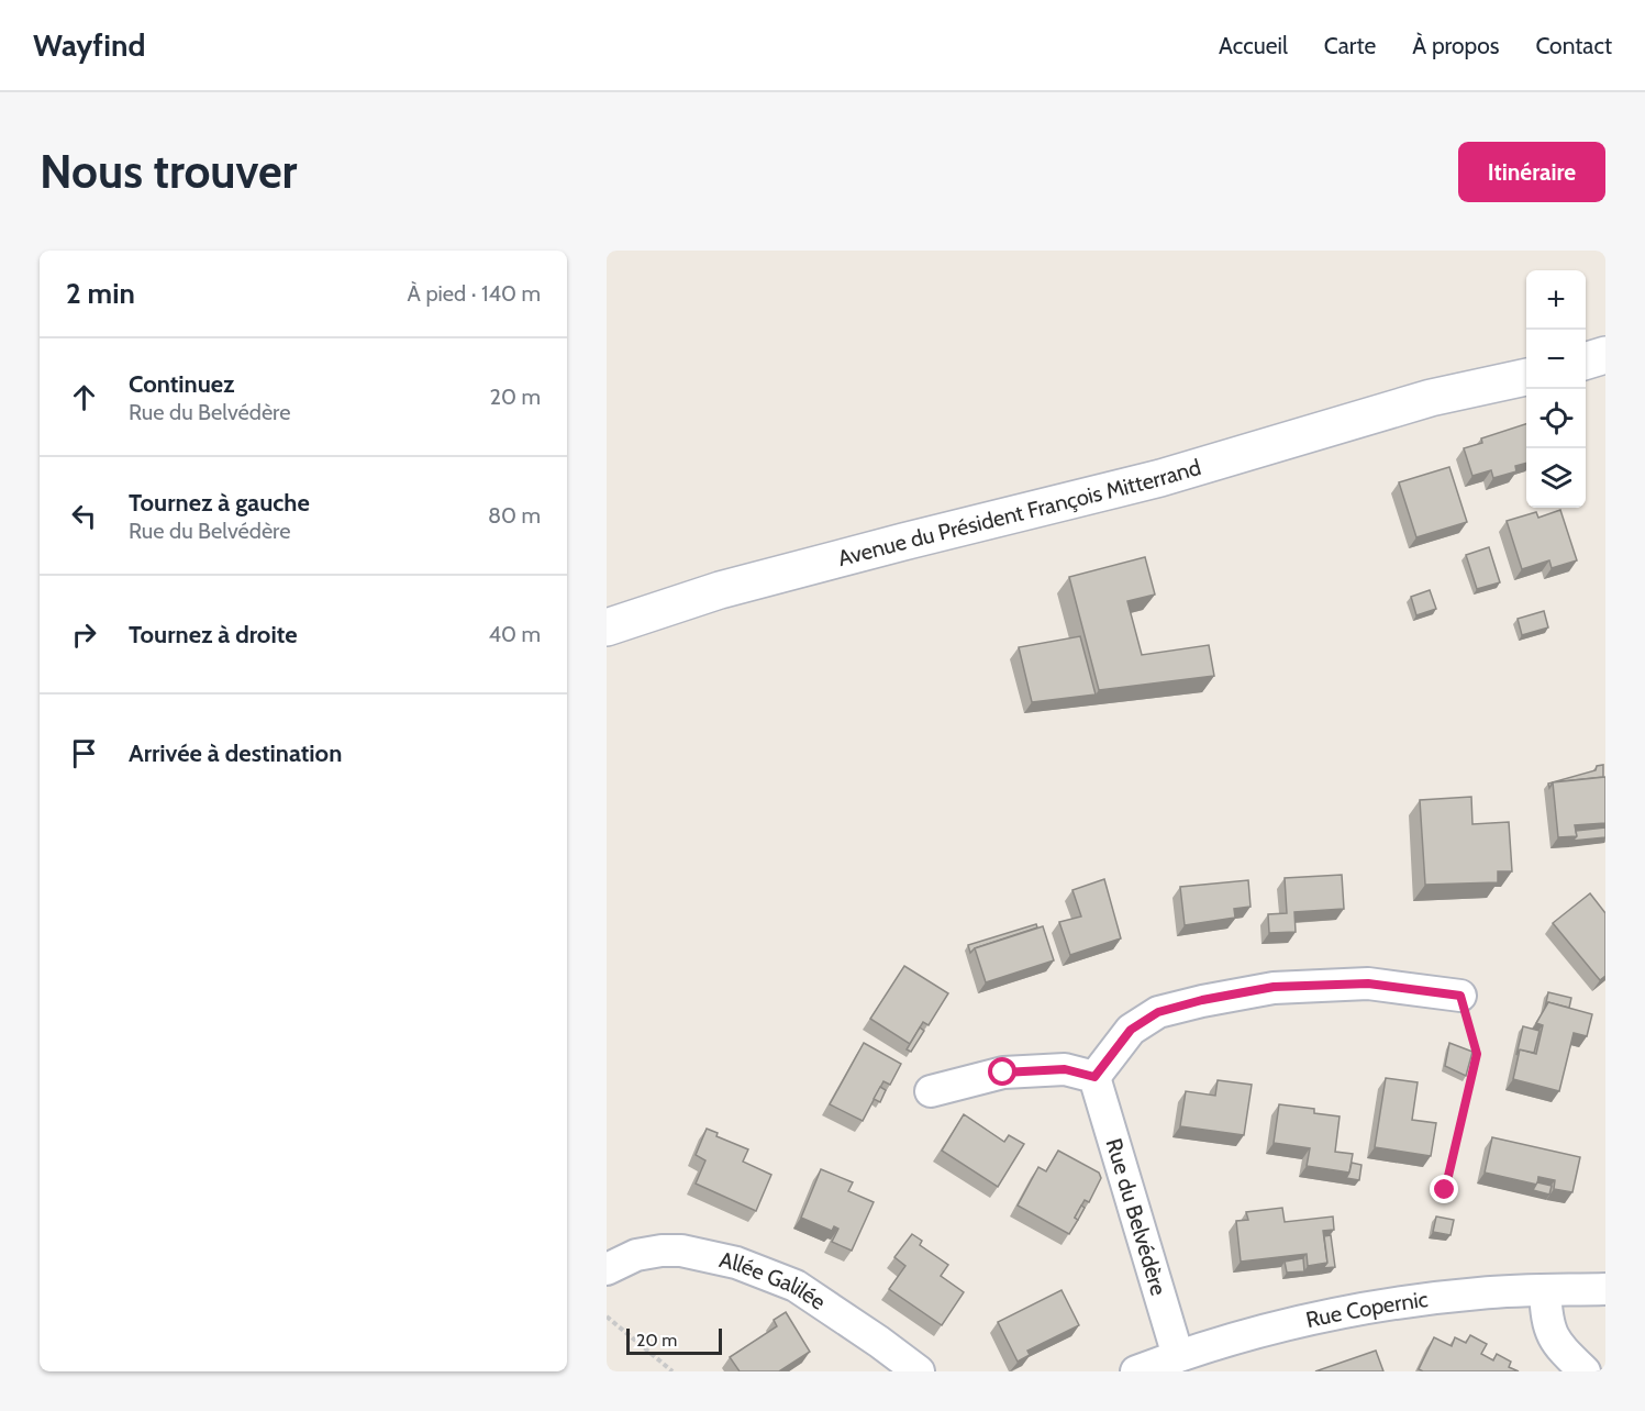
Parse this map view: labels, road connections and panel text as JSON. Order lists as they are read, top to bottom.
{
  "streets": {
    "street": [
      "Avenue du Président François Mitterrand",
      "Rue du Belvédère",
      "Allée Galilée",
      "Rue Copernic"
    ]
  },
  "crossings": [
    ["Rue du Belvédère", "Rue Copernic"]
  ],
  "scale_bar": "20 m",
  "page": {
    "header": "Wayfind",
    "nav": [
      "Accueil",
      "Carte",
      "À propos",
      "Contact"
    ],
    "buttons": "Itinéraire",
    "title": "Nous trouver",
    "heading": ["2 min", "À pied · 140 m"],
    "map_buttons": ["+", "−"],
    "list": [
      ["Continuez", "Rue du Belvédère", "20 m"],
      ["Tournez à gauche", "Rue du Belvédère", "80 m"],
      ["Tournez à droite", "40 m"],
      "Arrivée à destination"
    ],
    "scale": "20 m"
  }
}
